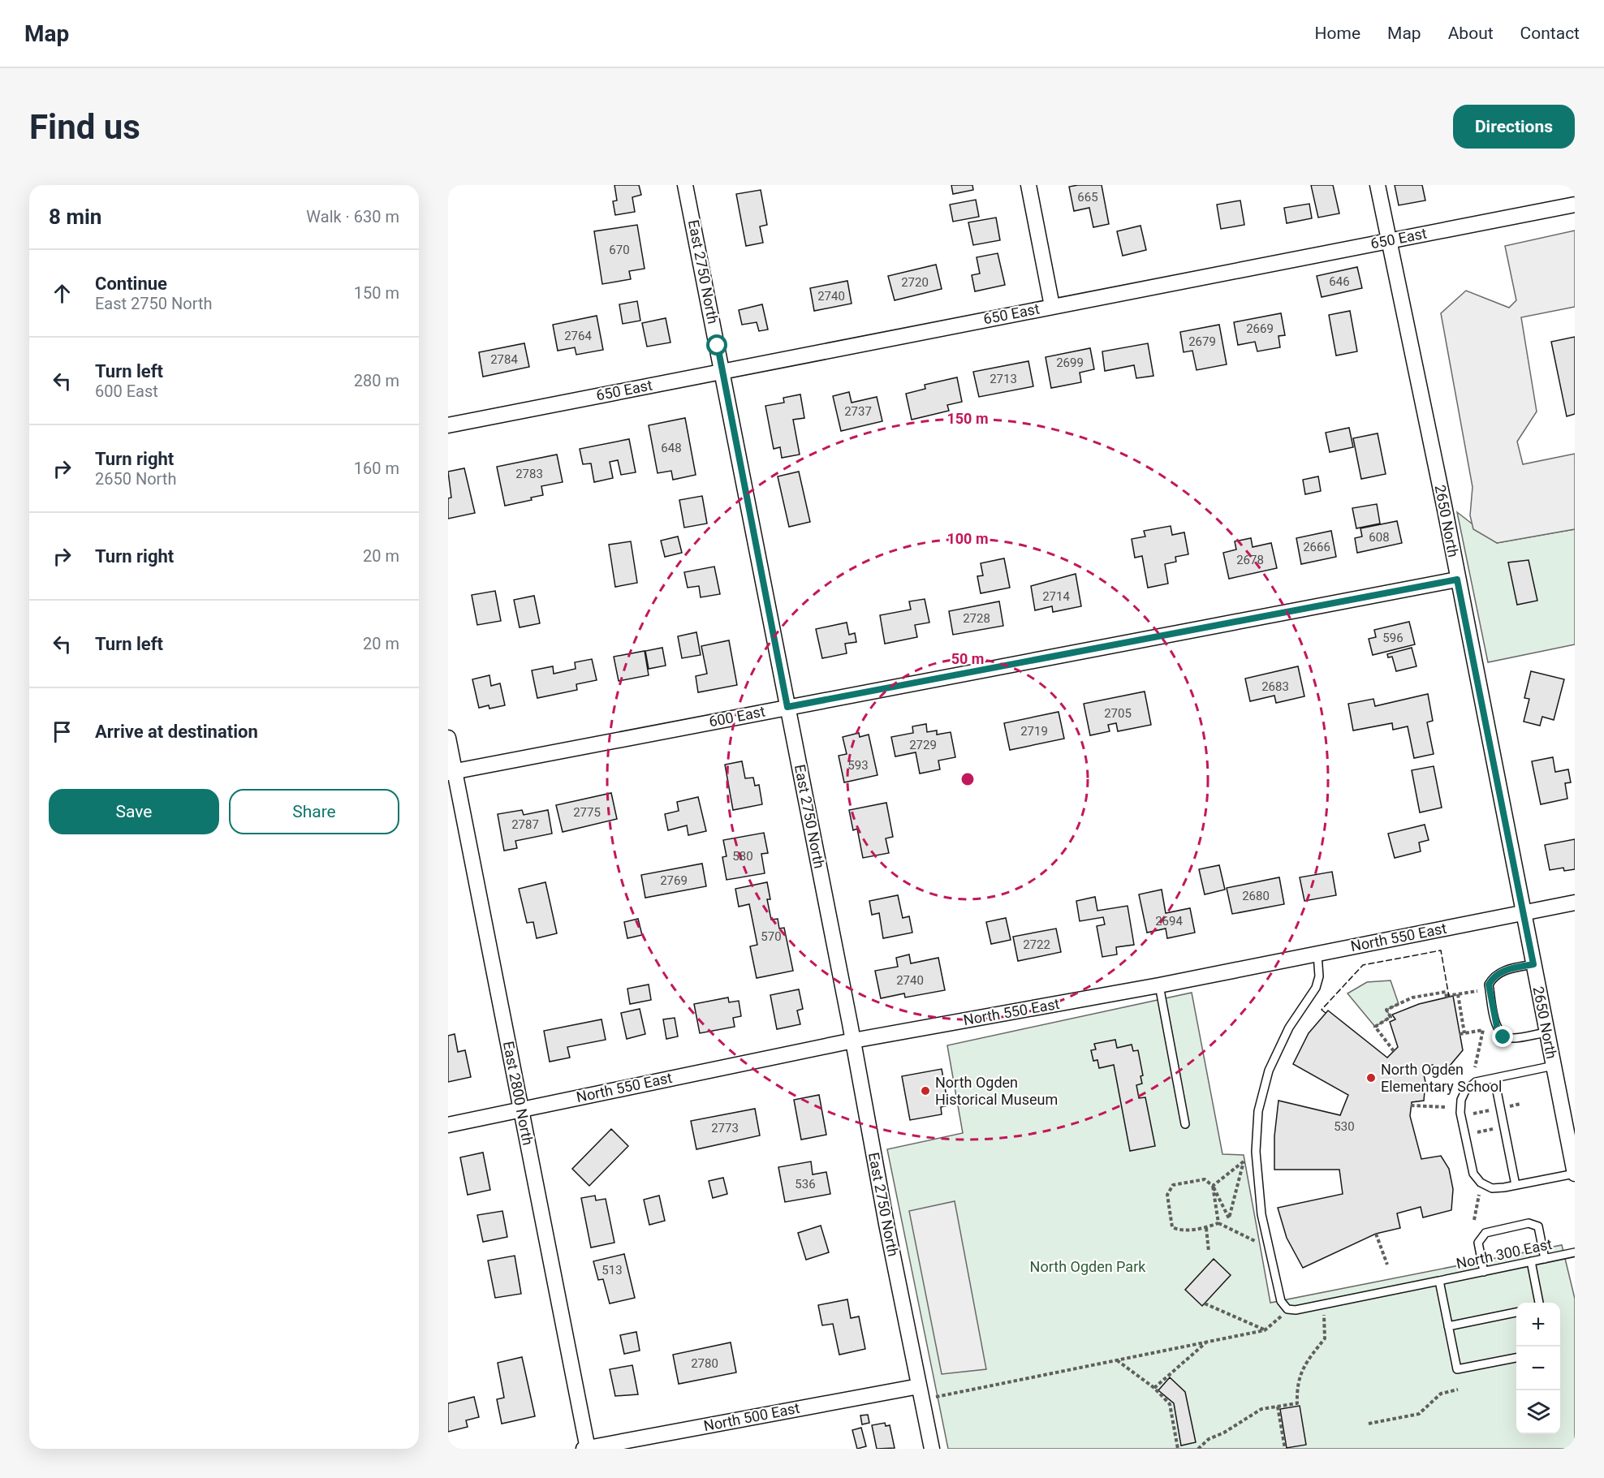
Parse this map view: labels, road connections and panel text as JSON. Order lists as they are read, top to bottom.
{
  "streets": {
    "street": [
      "650 East",
      "East 2750 North",
      "2650 North",
      "600 East",
      "North 550 East",
      "East 2800 North",
      "North 500 East"
    ],
    "lane": ["North 300 East"]
  },
  "crossings": [
    ["650 East", "East 2750 North"],
    ["650 East", "2650 North"],
    ["East 2750 North", "600 East"],
    ["East 2750 North", "North 550 East"],
    ["East 2750 North", "North 500 East"],
    ["2650 North", "600 East"],
    ["2650 North", "North 550 East"],
    ["600 East", "East 2800 North"],
    ["North 550 East", "East 2800 North"],
    ["North 550 East", "North 300 East"],
    ["East 2800 North", "North 500 East"]
  ],
  "parks": ["North Ogden Park"],
  "places": ["North Ogden Elementary School", "North Ogden Historical Museum"],
  "house_numbers": [
    "665",
    "670",
    "646",
    "2720",
    "2740",
    "2669",
    "2764",
    "2679",
    "2784",
    "2699",
    "2713",
    "2737",
    "648",
    "2783",
    "608",
    "2666",
    "2678",
    "2714",
    "2728",
    "596",
    "2683",
    "2705",
    "2719",
    "2729",
    "593",
    "2775",
    "2787",
    "580",
    "2769",
    "2680",
    "2694",
    "570",
    "2722",
    "2740",
    "530",
    "2773",
    "536",
    "513",
    "2780"
  ],
  "page": {
    "header": "Map",
    "nav": [
      "Home",
      "Map",
      "About",
      "Contact"
    ],
    "buttons": [
      "Directions",
      ["Save", "Share"]
    ],
    "title": "Find us",
    "heading": ["8 min", "Walk · 630 m"],
    "list": [
      ["Continue", "East 2750 North", "150 m"],
      ["Turn left", "600 East", "280 m"],
      ["Turn right", "2650 North", "160 m"],
      ["Turn right", "20 m"],
      ["Turn left", "20 m"],
      "Arrive at destination"
    ],
    "map_buttons": ["+", "−"]
  },
  "rings": ["150 m", "100 m", "50 m"]
}
